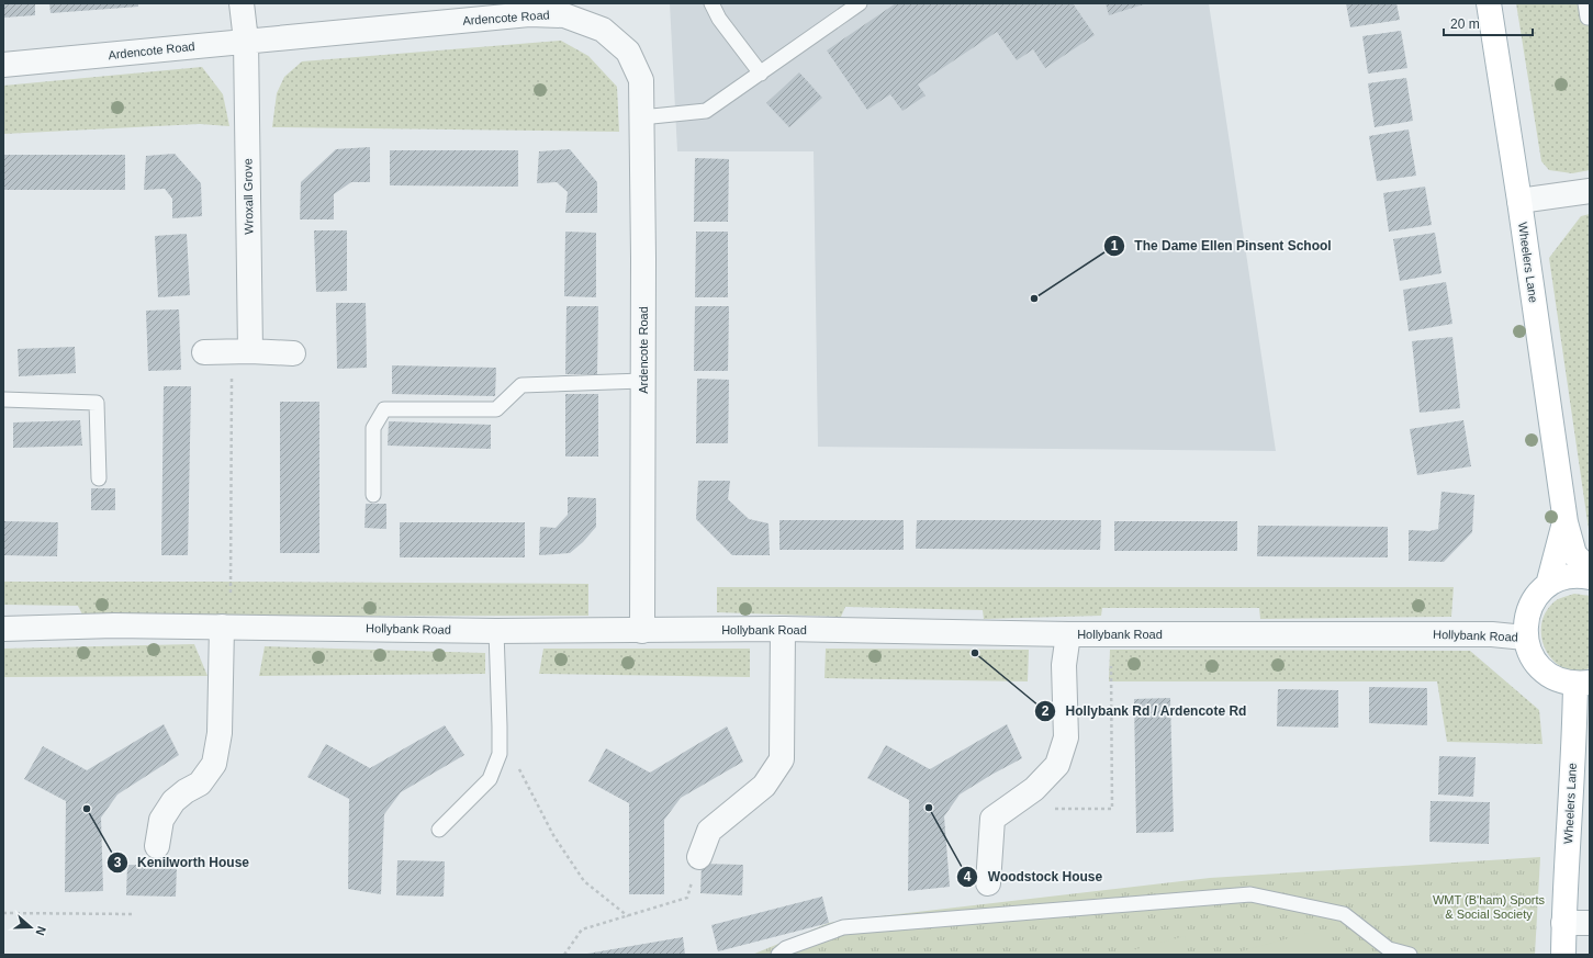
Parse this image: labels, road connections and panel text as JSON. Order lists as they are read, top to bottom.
{
  "streets": {
    "main road": ["Wheelers Lane"],
    "street": ["Ardencote Road", "Wroxall Grove", "Hollybank Road"]
  },
  "crossings": [
    ["Ardencote Road", "Wroxall Grove"],
    ["Ardencote Road", "Hollybank Road"]
  ],
  "parks": ["WMT (B'ham) Sports & Social Society"],
  "places": [
    "The Dame Ellen Pinsent School",
    "Hollybank Rd / Ardencote Rd",
    "Woodstock House",
    "Kenilworth House"
  ],
  "scale_bar": "20 m",
  "north": "right"
}
